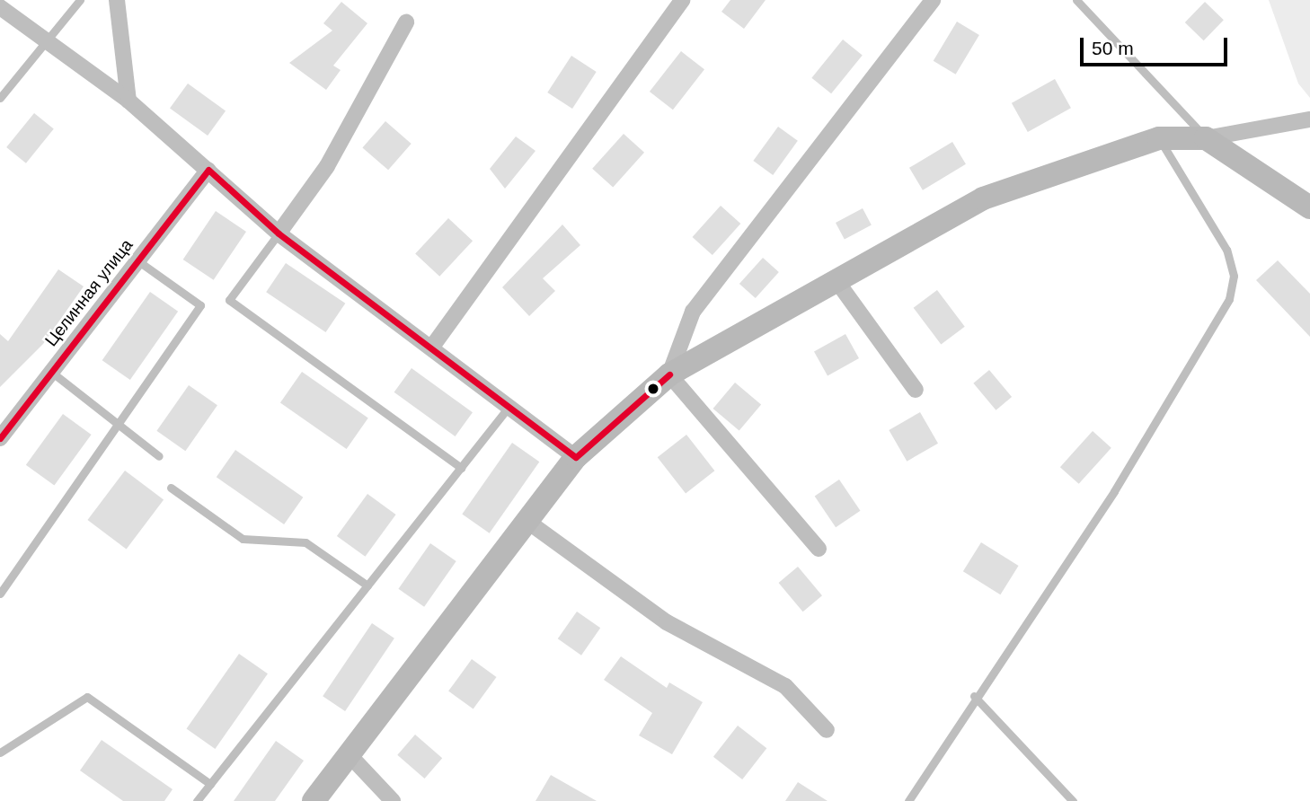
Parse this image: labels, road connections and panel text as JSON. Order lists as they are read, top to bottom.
{
  "streets": {
    "street": ["Целинная улица"]
  },
  "scale_bar": "50 m"
}
